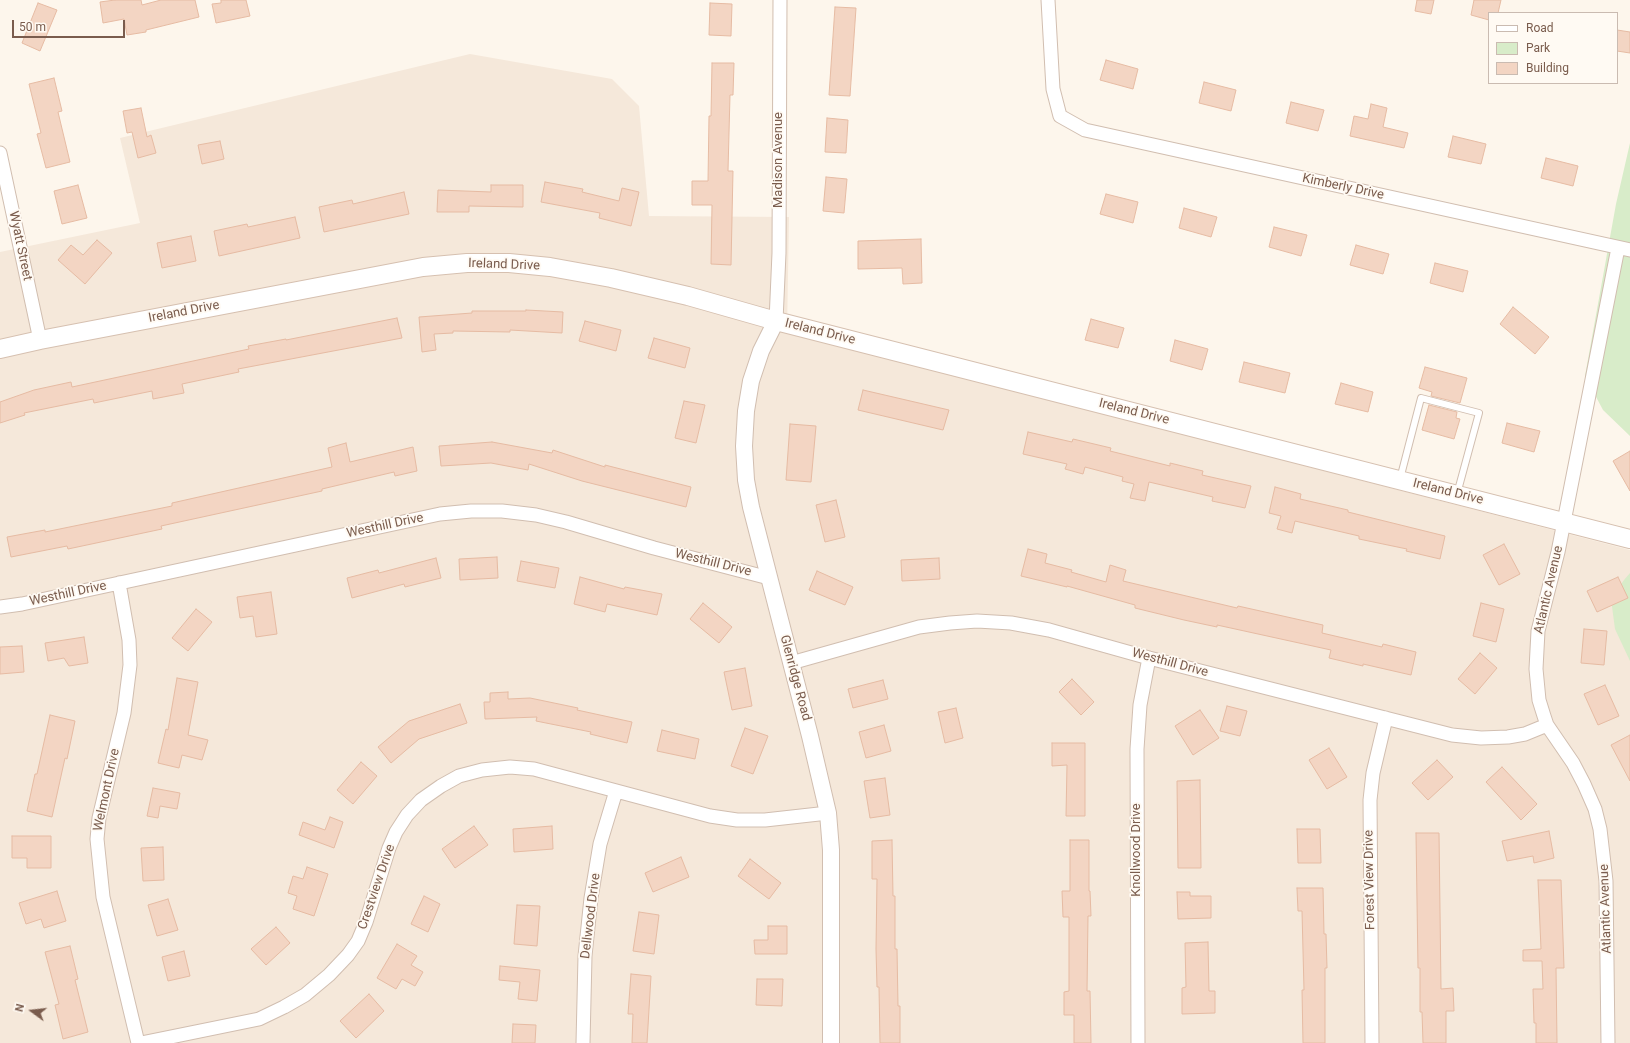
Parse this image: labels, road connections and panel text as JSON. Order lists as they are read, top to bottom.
{
  "streets": {
    "main road": ["Ireland Drive"],
    "street": [
      "Madison Avenue",
      "Kimberly Drive",
      "Wyatt Street",
      "Westhill Drive",
      "Atlantic Avenue",
      "Glenridge Road",
      "Welmont Drive",
      "Knollwood Drive",
      "Forest View Drive",
      "Crestview Drive",
      "Dellwood Drive"
    ]
  },
  "crossings": [
    ["Madison Avenue", "Ireland Drive"],
    ["Madison Avenue", "Glenridge Road"],
    ["Kimberly Drive", "Atlantic Avenue"],
    ["Wyatt Street", "Ireland Drive"],
    ["Ireland Drive", "Atlantic Avenue"],
    ["Ireland Drive", "Glenridge Road"],
    ["Westhill Drive", "Atlantic Avenue"],
    ["Westhill Drive", "Glenridge Road"],
    ["Westhill Drive", "Welmont Drive"],
    ["Westhill Drive", "Knollwood Drive"],
    ["Westhill Drive", "Forest View Drive"],
    ["Glenridge Road", "Crestview Drive"],
    ["Crestview Drive", "Dellwood Drive"]
  ],
  "legend": ["Road", "Park", "Building"],
  "scale_bar": "50 m",
  "north": "left"
}
